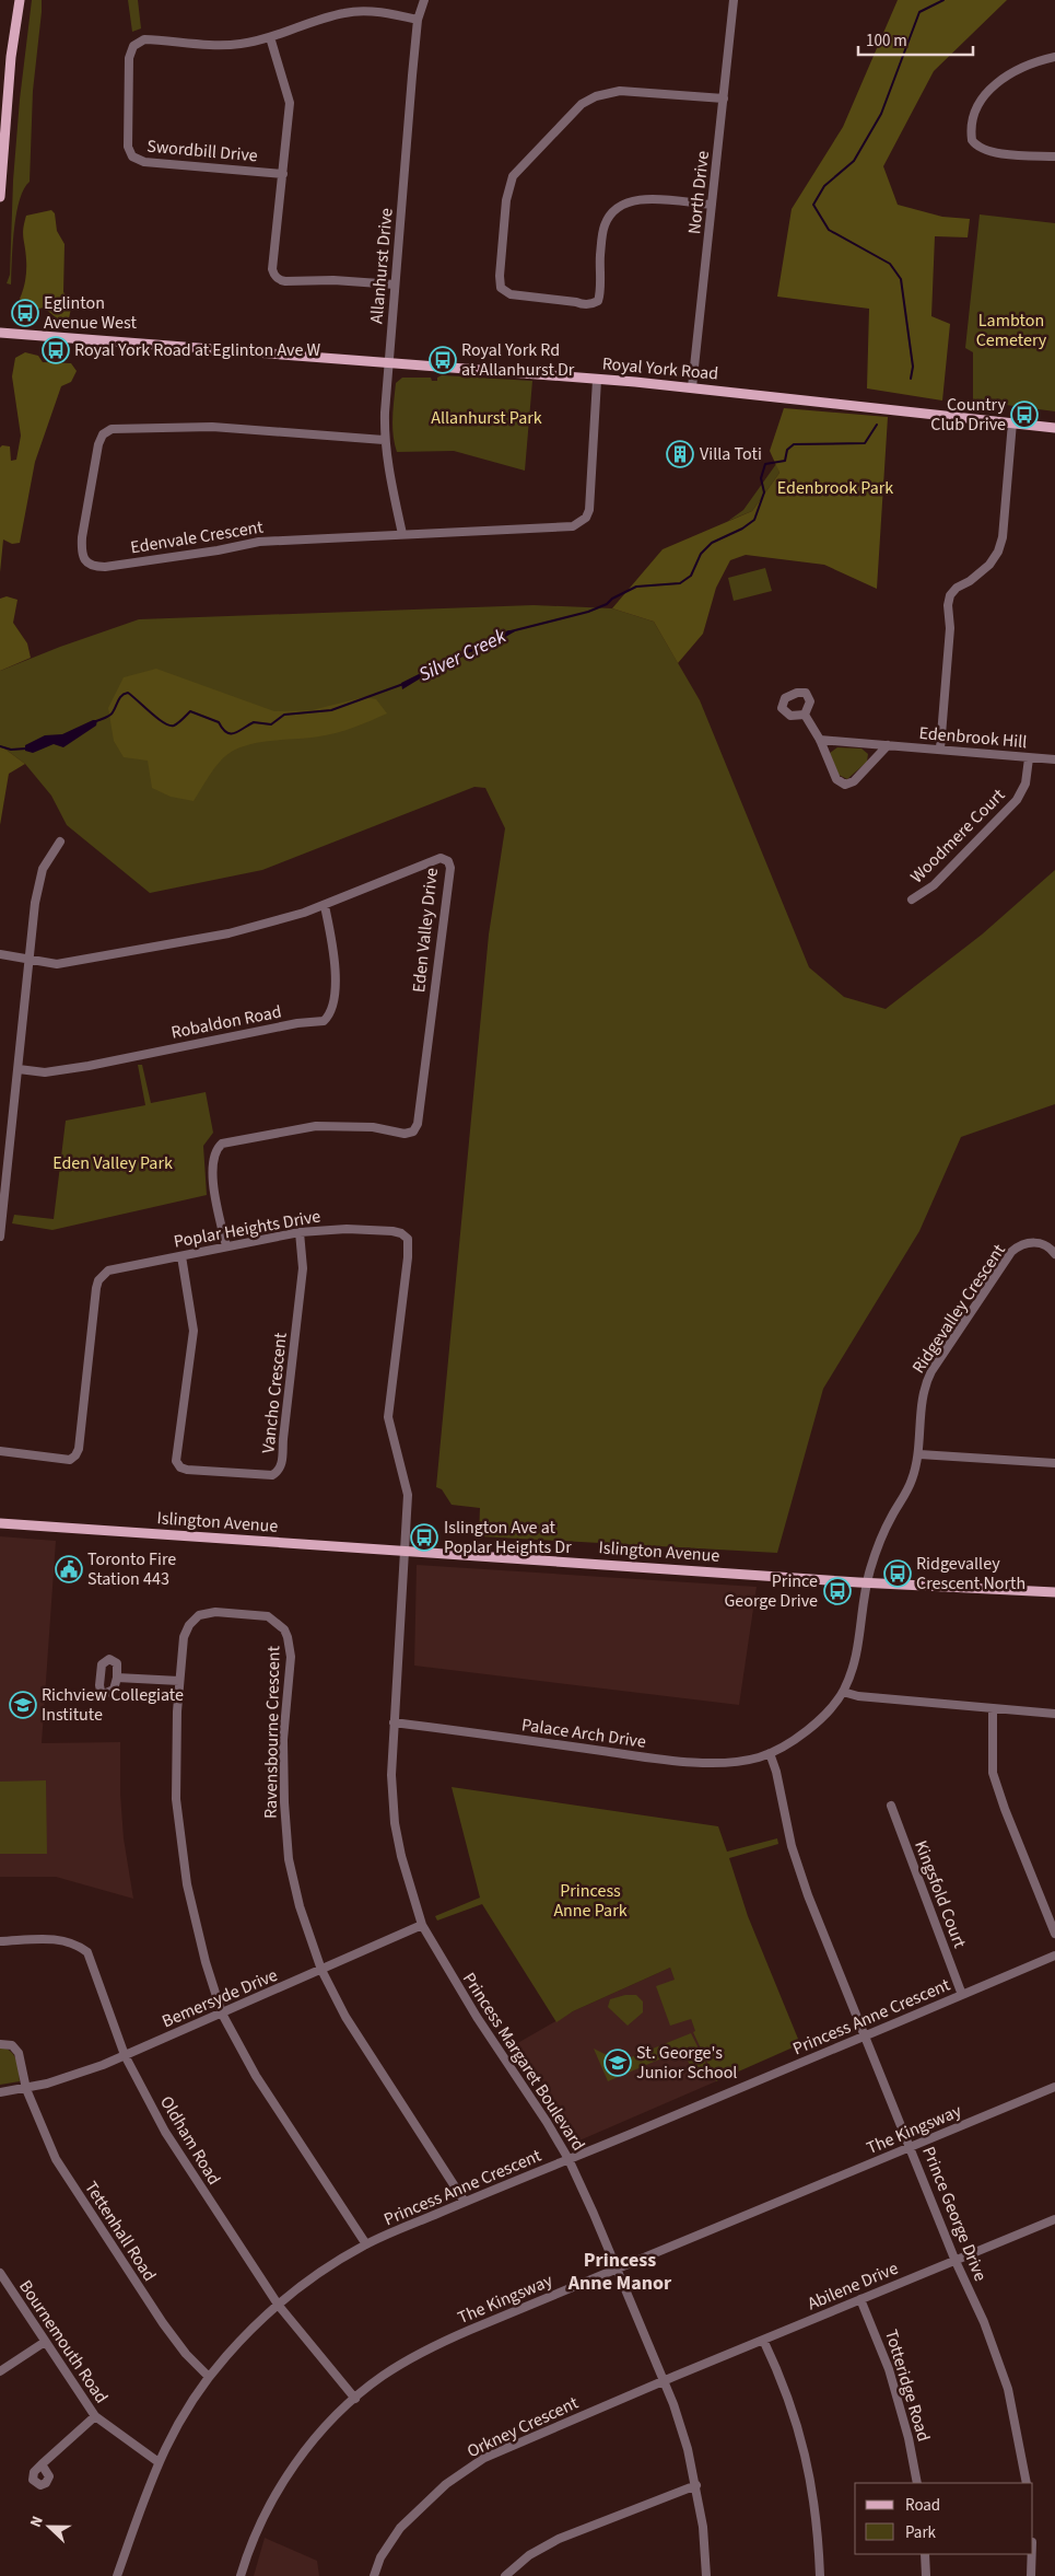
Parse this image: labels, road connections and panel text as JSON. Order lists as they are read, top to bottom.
{
  "streets": {
    "main road": ["Royal York Road", "Islington Avenue"],
    "street": [
      "Swordbill Drive",
      "North Drive",
      "Allanhurst Drive",
      "Edenvale Crescent",
      "Edenbrook Hill",
      "Woodmere Court",
      "Eden Valley Drive",
      "Robaldon Road",
      "Poplar Heights Drive",
      "Ridgevalley Crescent",
      "Vancho Crescent",
      "Ravensbourne Crescent",
      "Palace Arch Drive",
      "Kingsfold Court",
      "Bemersyde Drive",
      "Princess Anne Crescent",
      "Princess Margaret Boulevard",
      "The Kingsway",
      "Oldham Road",
      "Prince George Drive",
      "Tettenhall Road",
      "Abilene Drive",
      "Bournemouth Road",
      "Totteridge Road",
      "Orkney Crescent"
    ]
  },
  "crossings": [
    ["Swordbill Drive", "Allanhurst Drive"],
    ["North Drive", "Royal York Road"],
    ["Allanhurst Drive", "Royal York Road"],
    ["Allanhurst Drive", "Edenvale Crescent"],
    ["Royal York Road", "Edenvale Crescent"],
    ["Edenbrook Hill", "Woodmere Court"],
    ["Eden Valley Drive", "Robaldon Road"],
    ["Eden Valley Drive", "Poplar Heights Drive"],
    ["Poplar Heights Drive", "Vancho Crescent"],
    ["Poplar Heights Drive", "Islington Avenue"],
    ["Poplar Heights Drive", "Princess Margaret Boulevard"],
    ["Ridgevalley Crescent", "Islington Avenue"],
    ["Islington Avenue", "Princess Margaret Boulevard"],
    ["Ravensbourne Crescent", "Bemersyde Drive"],
    ["Ravensbourne Crescent", "Princess Anne Crescent"],
    ["Palace Arch Drive", "Princess Margaret Boulevard"],
    ["Palace Arch Drive", "Prince George Drive"],
    ["Kingsfold Court", "Princess Anne Crescent"],
    ["Bemersyde Drive", "Princess Margaret Boulevard"],
    ["Bemersyde Drive", "Oldham Road"],
    ["Bemersyde Drive", "Tettenhall Road"],
    ["Princess Anne Crescent", "Princess Margaret Boulevard"],
    ["Princess Anne Crescent", "Oldham Road"],
    ["Princess Anne Crescent", "Prince George Drive"],
    ["Princess Anne Crescent", "Tettenhall Road"],
    ["Princess Anne Crescent", "Bournemouth Road"],
    ["Princess Margaret Boulevard", "The Kingsway"],
    ["Princess Margaret Boulevard", "Abilene Drive"],
    ["Princess Margaret Boulevard", "Orkney Crescent"],
    ["The Kingsway", "Oldham Road"],
    ["The Kingsway", "Prince George Drive"],
    ["Prince George Drive", "Abilene Drive"],
    ["Abilene Drive", "Totteridge Road"],
    ["Abilene Drive", "Orkney Crescent"]
  ],
  "districts": ["Princess Anne Manor"],
  "water": ["Silver Creek"],
  "parks": [
    "Lambton Cemetery",
    "Allanhurst Park",
    "Edenbrook Park",
    "Eden Valley Park",
    "Princess Anne Park"
  ],
  "places": {
    "bus stop": [
      "Eglinton Avenue West",
      "Royal York Road at Eglinton Ave W",
      "Royal York Rd at Allanhurst Dr",
      "Country Club Drive",
      "Islington Ave at Poplar Heights Dr",
      "Ridgevalley Crescent North",
      "Prince George Drive"
    ],
    "building": ["Villa Toti"],
    "public building": ["Toronto Fire Station 443"],
    "school or university": ["Richview Collegiate Institute", "St. George's Junior School"]
  },
  "legend": ["Road", "Park"],
  "scale_bar": "100 m",
  "north": "left"
}
